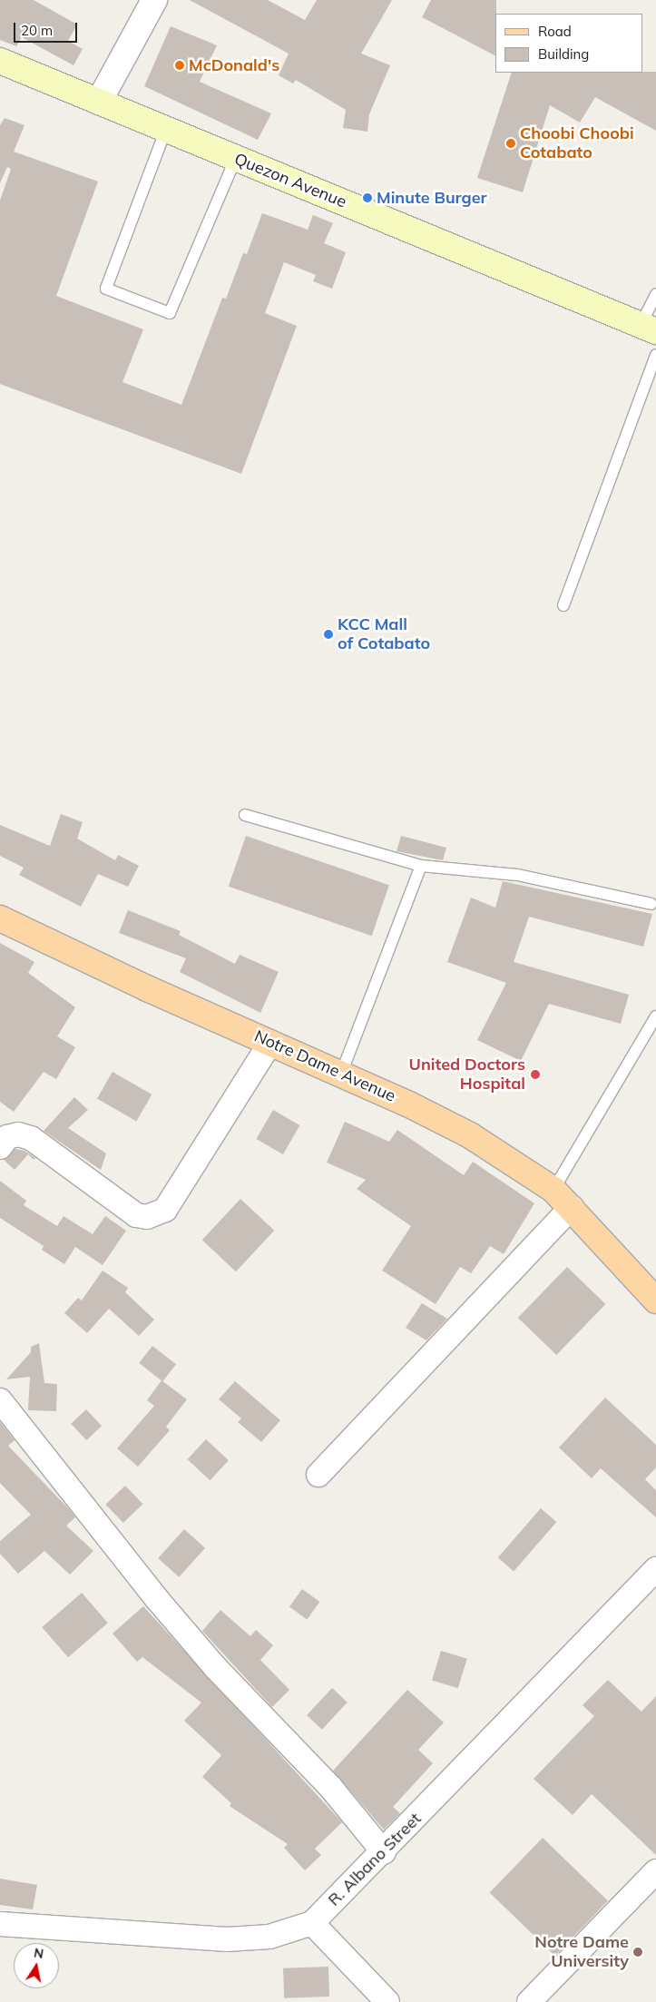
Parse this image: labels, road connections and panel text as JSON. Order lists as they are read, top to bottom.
{
  "streets": {
    "main road": ["Quezon Avenue", "Notre Dame Avenue"],
    "street": ["R. Albano Street"]
  },
  "places": [
    "McDonald's",
    "Choobi Choobi Cotabato",
    "Minute Burger",
    "KCC Mall of Cotabato",
    "United Doctors Hospital",
    "Notre Dame University"
  ],
  "legend": ["Road", "Building"],
  "scale_bar": "20 m",
  "north": "top"
}
